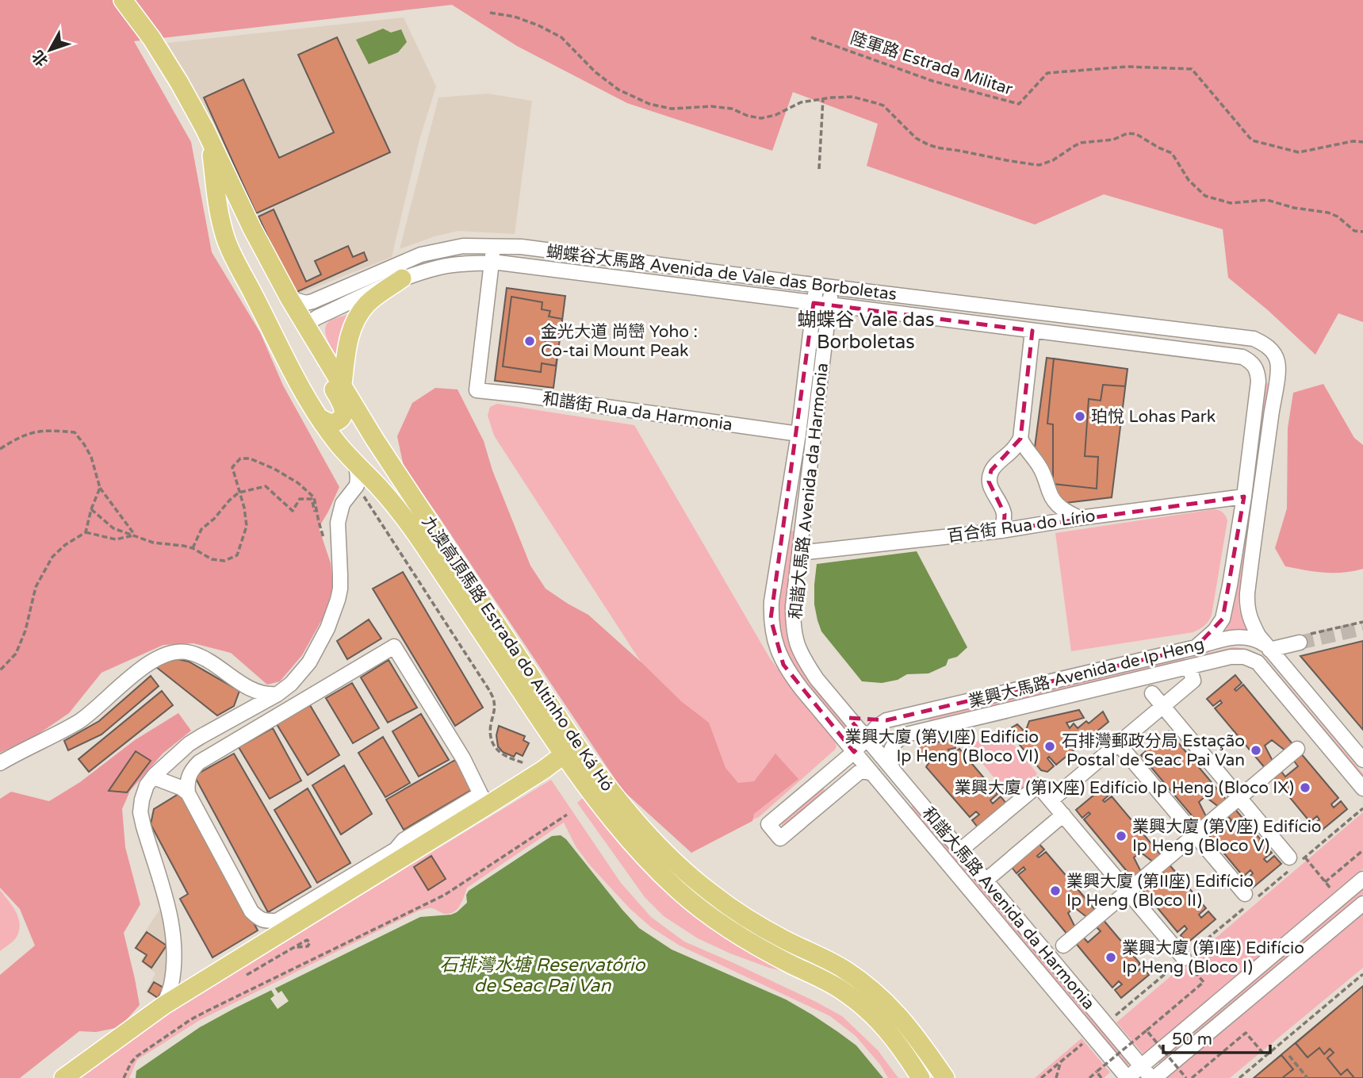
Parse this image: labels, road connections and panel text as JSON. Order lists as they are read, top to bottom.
{
  "streets": {
    "main road": ["九澳高頂馬路 Estrada do Altinho de Ká Hó"],
    "street": [
      "蝴蝶谷大馬路 Avenida de Vale das Borboletas",
      "和諧街 Rua da Harmonia",
      "和諧大馬路 Avenida da Harmonia",
      "百合街 Rua do Lírio",
      "業興大馬路 Avenida de Ip Heng"
    ],
    "path": ["陸軍路 Estrada Militar"]
  },
  "crossings": [
    ["蝴蝶谷大馬路 Avenida de Vale das Borboletas", "和諧街 Rua da Harmonia"],
    ["蝴蝶谷大馬路 Avenida de Vale das Borboletas", "和諧大馬路 Avenida da Harmonia"],
    ["蝴蝶谷大馬路 Avenida de Vale das Borboletas", "百合街 Rua do Lírio"],
    ["蝴蝶谷大馬路 Avenida de Vale das Borboletas", "九澳高頂馬路 Estrada do Altinho de Ká Hó"],
    ["蝴蝶谷大馬路 Avenida de Vale das Borboletas", "業興大馬路 Avenida de Ip Heng"],
    ["和諧街 Rua da Harmonia", "和諧大馬路 Avenida da Harmonia"],
    ["和諧大馬路 Avenida da Harmonia", "百合街 Rua do Lírio"],
    ["和諧大馬路 Avenida da Harmonia", "業興大馬路 Avenida de Ip Heng"]
  ],
  "districts": ["蝴蝶谷 Vale das Borboletas"],
  "water": ["石排灣水塘 Reservatório de Seac Pai Van"],
  "places": [
    "金光大道 尚巒 Yoho : Co-tai Mount Peak",
    "珀悅 Lohas Park",
    "業興大廈 (第VI座) Edifício Ip Heng (Bloco VI)",
    "石排灣郵政分局 Estação Postal de Seac Pai Van",
    "業興大廈 (第IX座) Edifício Ip Heng (Bloco IX)",
    "業興大廈 (第V座) Edifício Ip Heng (Bloco V)",
    "業興大廈 (第II座) Edifício Ip Heng (Bloco II)",
    "業興大廈 (第I座) Edifício Ip Heng (Bloco I)"
  ],
  "scale_bar": "50 m",
  "north": "bottom left"
}
